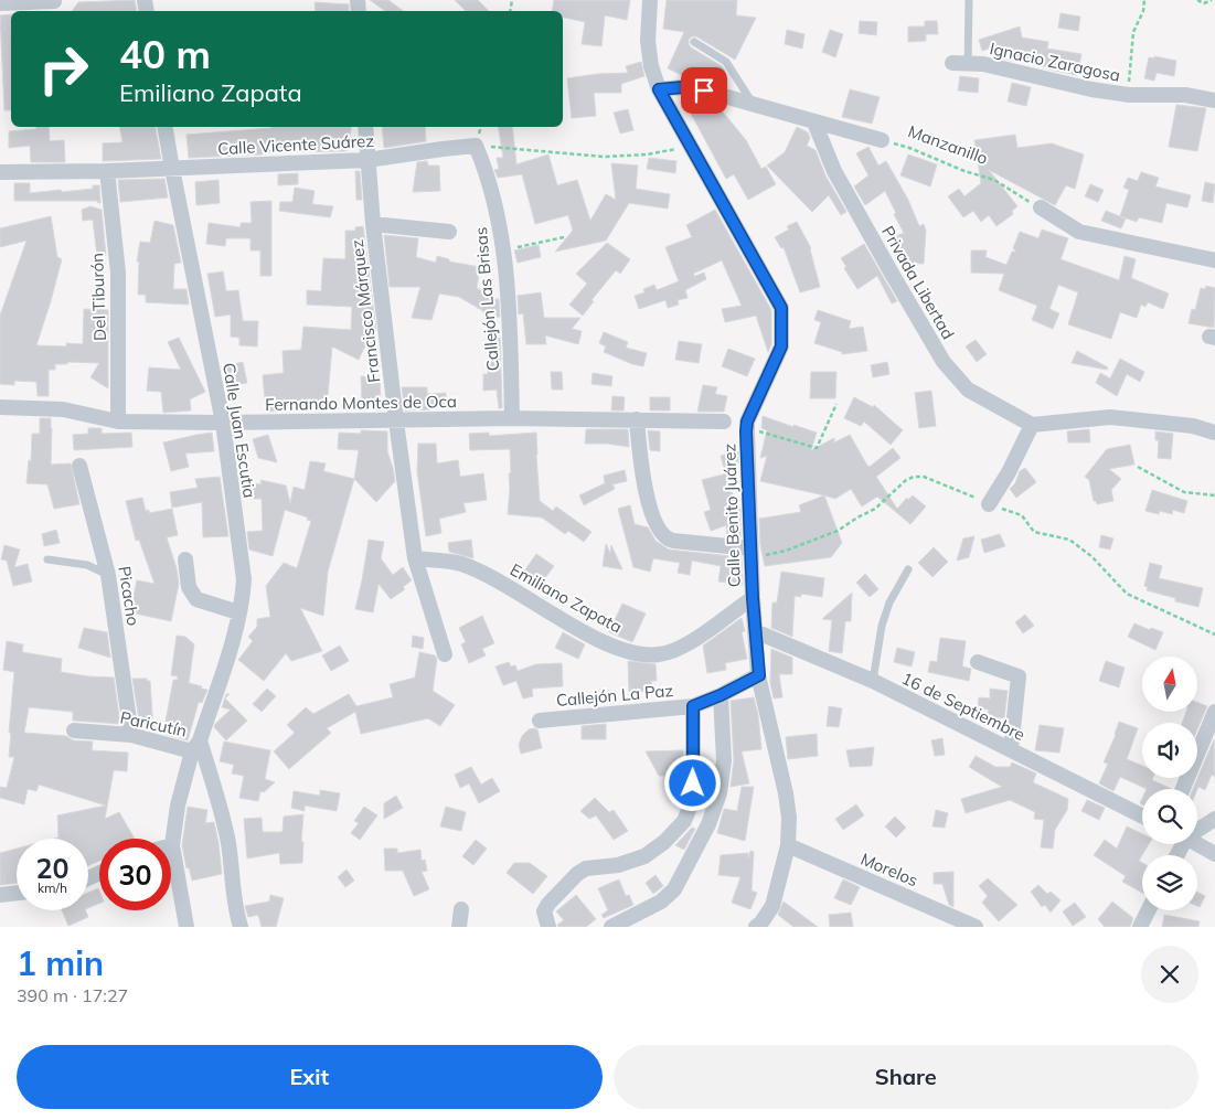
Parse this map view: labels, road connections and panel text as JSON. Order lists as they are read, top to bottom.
{
  "streets": {
    "street": [
      "Ignacio Zaragosa",
      "Calle Vicente Suárez",
      "Manzanillo",
      "Privada Libertad",
      "Del Tiburón",
      "Callejón Las Brisas",
      "Francisco Márquez",
      "Fernando Montes de Oca",
      "Calle Juan Escutia",
      "Calle Benito Juárez",
      "Picacho",
      "Emiliano Zapata",
      "Callejón La Paz",
      "16 de Septiembre",
      "Paricutín",
      "Morelos"
    ]
  },
  "crossings": [
    ["Calle Vicente Suárez", "Del Tiburón"],
    ["Calle Vicente Suárez", "Callejón Las Brisas"],
    ["Calle Vicente Suárez", "Francisco Márquez"],
    ["Calle Vicente Suárez", "Calle Juan Escutia"],
    ["Manzanillo", "Privada Libertad"],
    ["Manzanillo", "Calle Benito Juárez"],
    ["Del Tiburón", "Fernando Montes de Oca"],
    ["Callejón Las Brisas", "Fernando Montes de Oca"],
    ["Francisco Márquez", "Fernando Montes de Oca"],
    ["Francisco Márquez", "Emiliano Zapata"],
    ["Fernando Montes de Oca", "Calle Juan Escutia"],
    ["Calle Juan Escutia", "Paricutín"],
    ["Calle Benito Juárez", "Emiliano Zapata"],
    ["Calle Benito Juárez", "16 de Septiembre"],
    ["Calle Benito Juárez", "Morelos"],
    ["Picacho", "Paricutín"]
  ],
  "north": "top",
  "page": {
    "turn": ["40 m", "Emiliano Zapata"],
    "speed": "20 km/h",
    "limit": "30",
    "heading": ["1 min", "390 m · 17:27"],
    "buttons": ["Exit", "Share"]
  }
}
